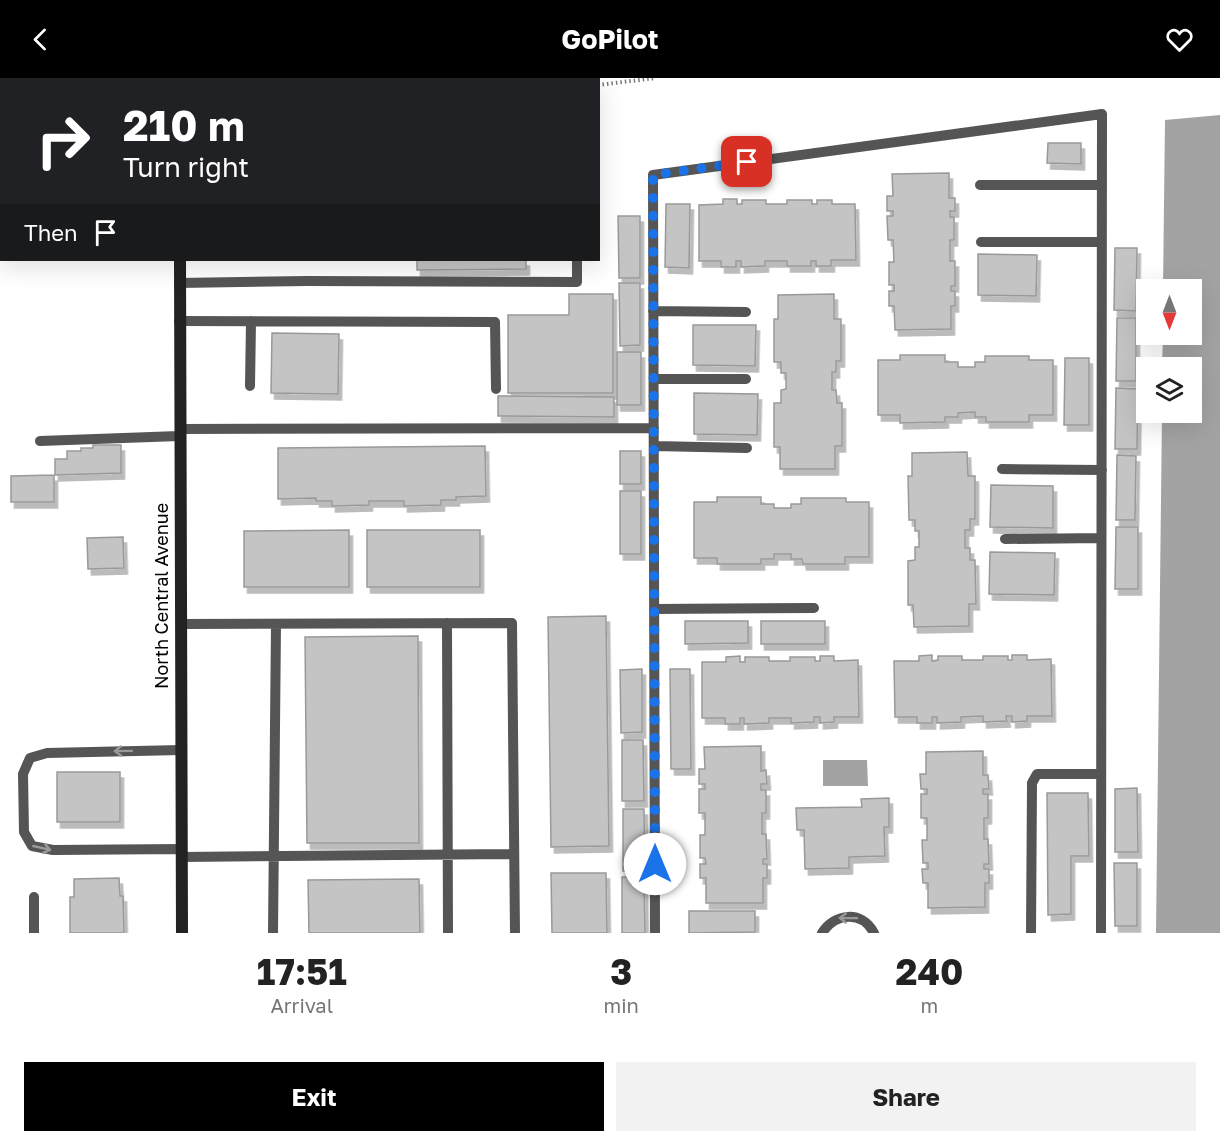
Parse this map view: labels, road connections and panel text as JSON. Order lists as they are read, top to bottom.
{
  "streets": {
    "main road": ["North Central Avenue"]
  },
  "north": "bottom",
  "page": {
    "header": "GoPilot",
    "turn": ["210 m", "Turn right"],
    "then": "Then",
    "eta": [
      "17:51",
      "Arrival",
      "3",
      "min",
      "240",
      "m"
    ],
    "buttons": ["Exit", "Share"]
  }
}
